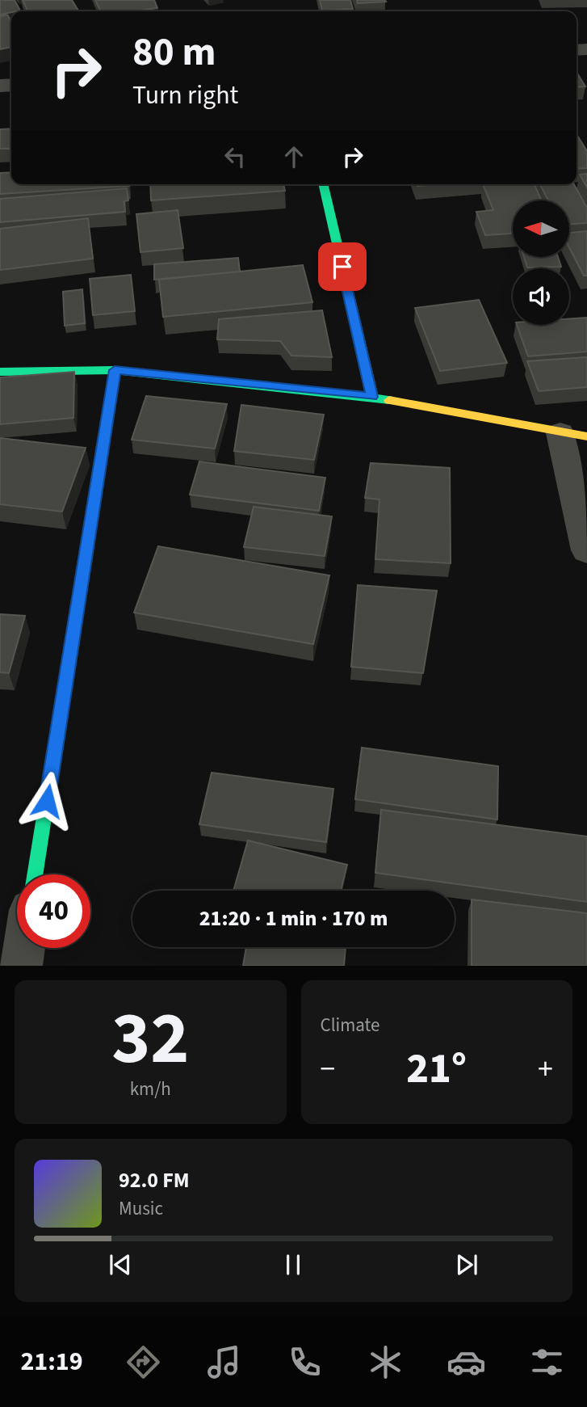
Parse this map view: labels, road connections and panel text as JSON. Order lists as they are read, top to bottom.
{
  "north": "left",
  "page": {
    "turn": ["80 m", "Turn right"],
    "limit": "40",
    "trip": "21:20 · 1 min · 170 m",
    "tile": [
      ["32", "km/h"],
      "Climate"
    ],
    "heat": ["−", "21°", "+"],
    "song": ["92.0 FM", "Music"],
    "tabs": "21:19"
  }
}
